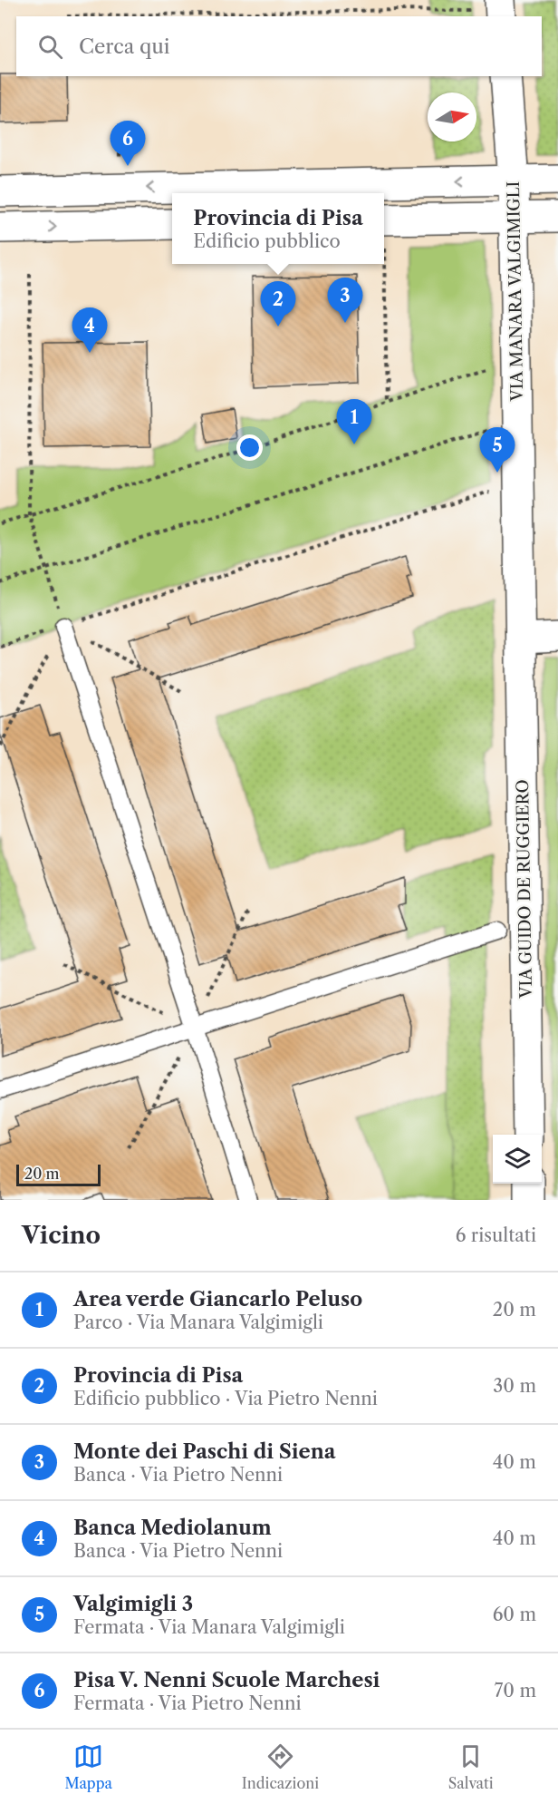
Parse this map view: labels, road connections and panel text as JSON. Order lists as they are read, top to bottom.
{
  "streets": {
    "street": ["VIA MANARA VALGIMIGLI", "VIA GUIDO DE RUGGIERO"]
  },
  "crossings": [
    ["VIA MANARA VALGIMIGLI", "VIA GUIDO DE RUGGIERO"]
  ],
  "scale_bar": "20 m",
  "north": "right",
  "page": {
    "search": "Cerca qui",
    "pins": [
      "6",
      "3",
      "2",
      "4",
      "1",
      "5"
    ],
    "popup": ["Provincia di Pisa", "Edificio pubblico"],
    "scale": "20 m",
    "heading": ["Vicino", "6 risultati"],
    "list": [
      {
        "mark": "1",
        "name": "Area verde Giancarlo Peluso",
        "note": "Parco · Via Manara Valgimigli",
        "value": "20 m"
      },
      {
        "mark": "2",
        "name": "Provincia di Pisa",
        "note": "Edificio pubblico · Via Pietro Nenni",
        "value": "30 m"
      },
      {
        "mark": "3",
        "name": "Monte dei Paschi di Siena",
        "note": "Banca · Via Pietro Nenni",
        "value": "40 m"
      },
      {
        "mark": "4",
        "name": "Banca Mediolanum",
        "note": "Banca · Via Pietro Nenni",
        "value": "40 m"
      },
      {
        "mark": "5",
        "name": "Valgimigli 3",
        "note": "Fermata · Via Manara Valgimigli",
        "value": "60 m"
      },
      {
        "mark": "6",
        "name": "Pisa V. Nenni Scuole Marchesi",
        "note": "Fermata · Via Pietro Nenni",
        "value": "70 m"
      }
    ],
    "nav": ["Mappa", "Indicazioni", "Salvati"]
  }
}
